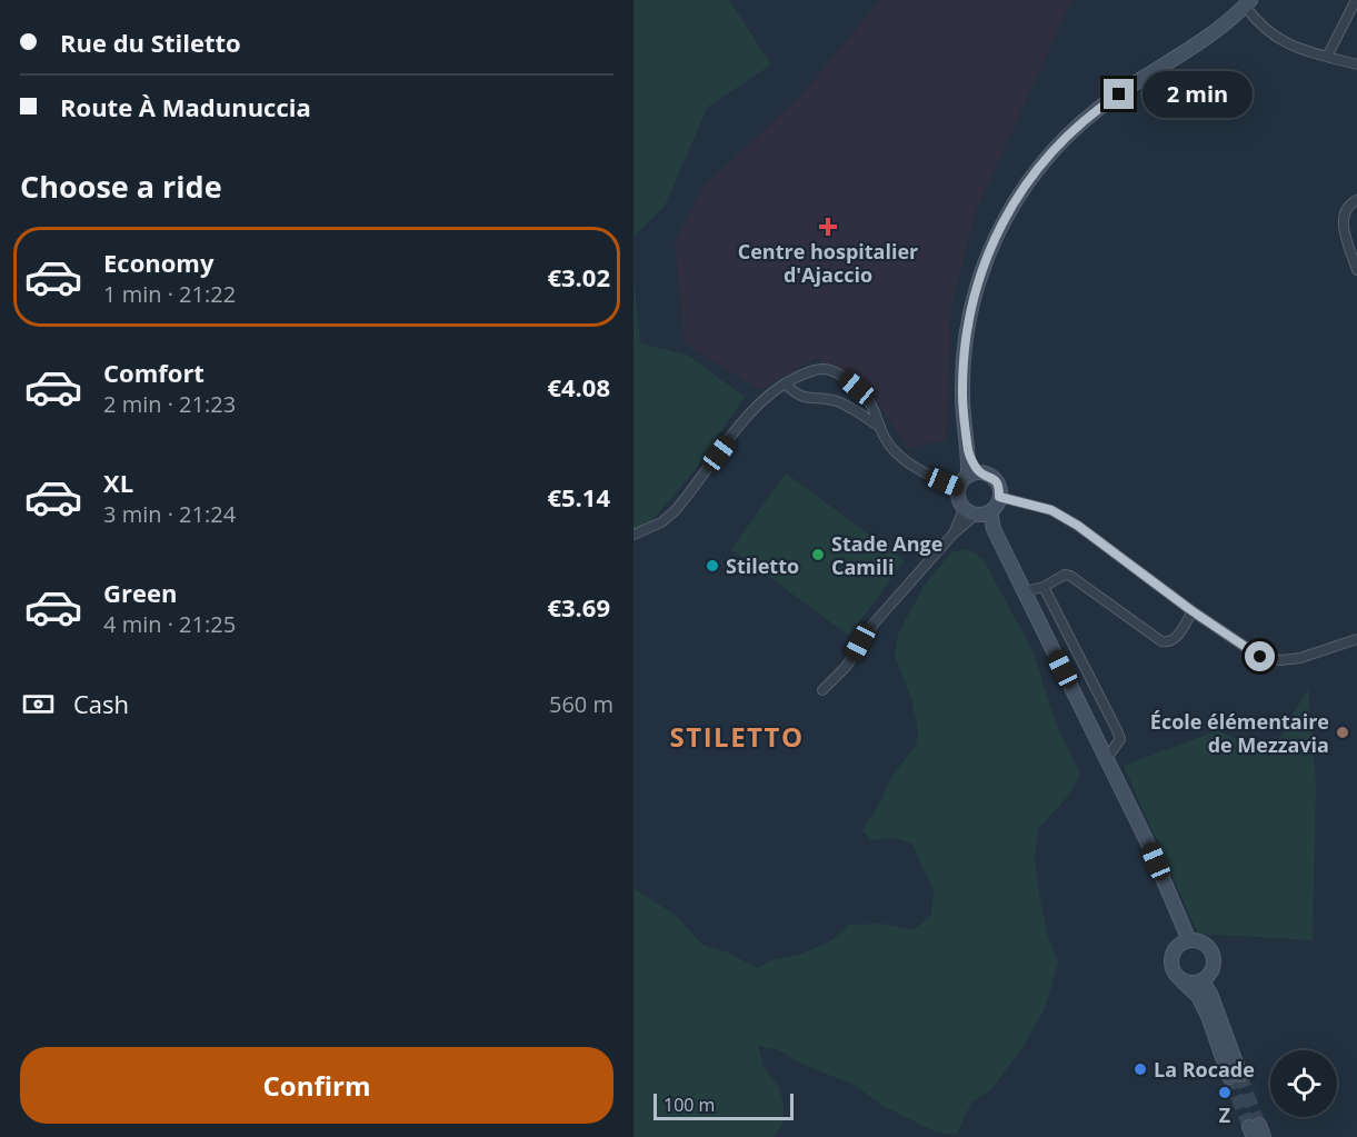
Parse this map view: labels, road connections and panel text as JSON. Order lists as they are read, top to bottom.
{
  "districts": ["STILETTO"],
  "places": {
    "health": ["Centre hospitalier d'Ajaccio"],
    "other": [
      "Stade Ange Camili",
      "Stiletto",
      "École élémentaire de Mezzavia",
      "La Rocade",
      "Z"
    ]
  },
  "scale_bar": "100 m",
  "page": {
    "banner": ["Rue du Stiletto", "Route À Madunuccia"],
    "bubble": "2 min",
    "heading": "Choose a ride",
    "list": [
      {
        "name": "Economy",
        "note": "1 min · 21:22",
        "value": "€3.02"
      },
      {
        "name": "Comfort",
        "note": "2 min · 21:23",
        "value": "€4.08"
      },
      {
        "name": "XL",
        "note": "3 min · 21:24",
        "value": "€5.14"
      },
      {
        "name": "Green",
        "note": "4 min · 21:25",
        "value": "€3.69"
      }
    ],
    "pay": ["Cash", "560 m"],
    "buttons": "Confirm",
    "scale": "100 m"
  }
}
